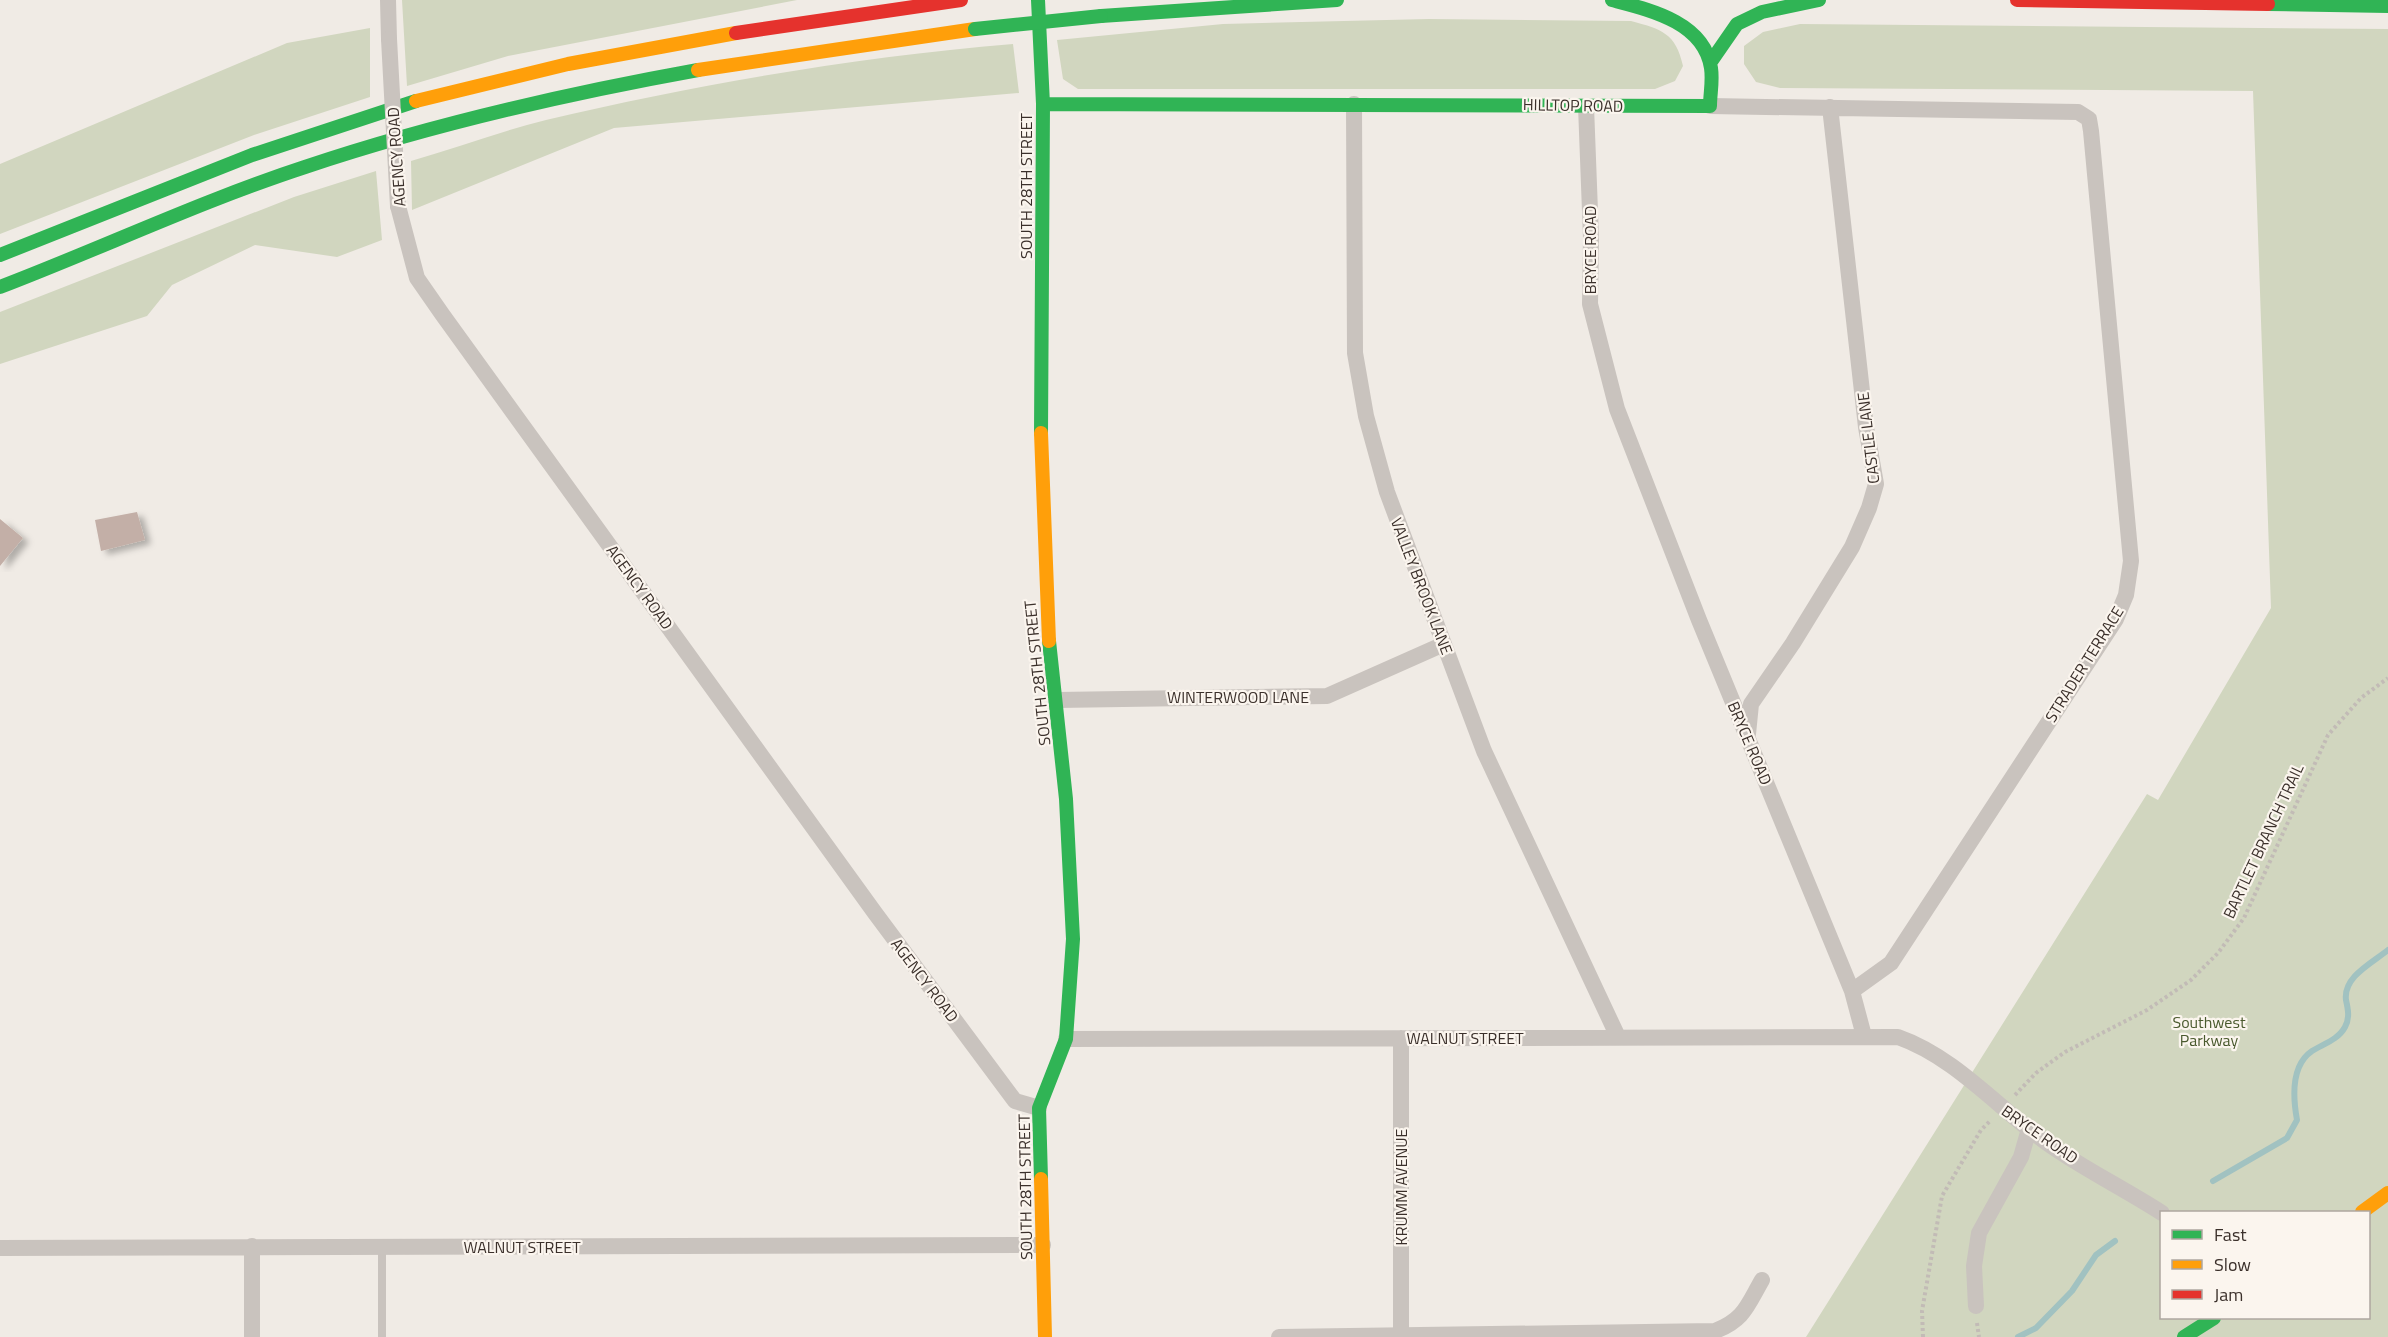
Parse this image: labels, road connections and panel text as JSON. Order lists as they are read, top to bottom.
{
  "streets": {
    "main road": ["HILLTOP ROAD", "SOUTH 28TH STREET"],
    "street": [
      "AGENCY ROAD",
      "BRYCE ROAD",
      "CASTLE LANE",
      "VALLEY BROOK LANE",
      "STRADER TERRACE",
      "WINTERWOOD LANE",
      "WALNUT STREET",
      "KRUMM AVENUE"
    ],
    "path": ["BARTLET BRANCH TRAIL"]
  },
  "crossings": [
    ["HILLTOP ROAD", "SOUTH 28TH STREET"],
    ["HILLTOP ROAD", "BRYCE ROAD"],
    ["HILLTOP ROAD", "CASTLE LANE"],
    ["HILLTOP ROAD", "VALLEY BROOK LANE"],
    ["HILLTOP ROAD", "STRADER TERRACE"],
    ["AGENCY ROAD", "SOUTH 28TH STREET"],
    ["SOUTH 28TH STREET", "WINTERWOOD LANE"],
    ["SOUTH 28TH STREET", "WALNUT STREET"],
    ["BRYCE ROAD", "CASTLE LANE"],
    ["BRYCE ROAD", "STRADER TERRACE"],
    ["BRYCE ROAD", "BARTLET BRANCH TRAIL"],
    ["BRYCE ROAD", "WALNUT STREET"],
    ["VALLEY BROOK LANE", "WINTERWOOD LANE"],
    ["VALLEY BROOK LANE", "WALNUT STREET"],
    ["WALNUT STREET", "KRUMM AVENUE"]
  ],
  "parks": ["Southwest Parkway"],
  "legend": ["Fast", "Slow", "Jam"]
}
